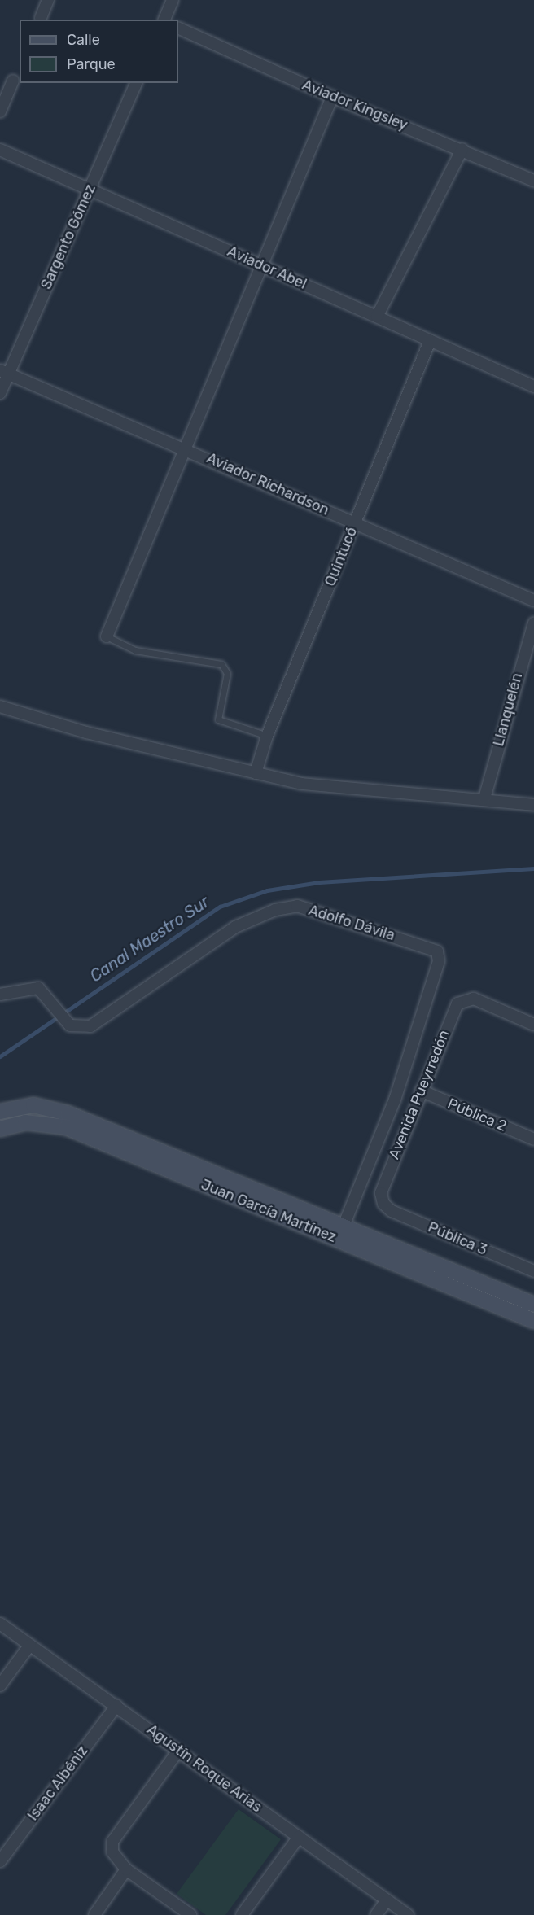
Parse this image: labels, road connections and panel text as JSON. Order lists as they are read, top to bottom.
{
  "streets": {
    "main road": ["Juan García Martínez"],
    "street": [
      "Aviador Kingsley",
      "Sargento Gómez",
      "Aviador Abel",
      "Aviador Richardson",
      "Quintucó",
      "Llanquelén",
      "Adolfo Dávila",
      "Avenida Pueyrredón",
      "Pública 2",
      "Pública 3",
      "Agustín Roque Arias",
      "Isaac Albéniz"
    ]
  },
  "crossings": [
    ["Sargento Gómez", "Aviador Abel"],
    ["Sargento Gómez", "Aviador Richardson"],
    ["Aviador Abel", "Quintucó"],
    ["Aviador Richardson", "Quintucó"],
    ["Adolfo Dávila", "Juan García Martínez"],
    ["Avenida Pueyrredón", "Pública 2"],
    ["Avenida Pueyrredón", "Pública 3"],
    ["Agustín Roque Arias", "Isaac Albéniz"]
  ],
  "water": ["Canal Maestro Sur"],
  "legend": ["Calle", "Parque"]
}
